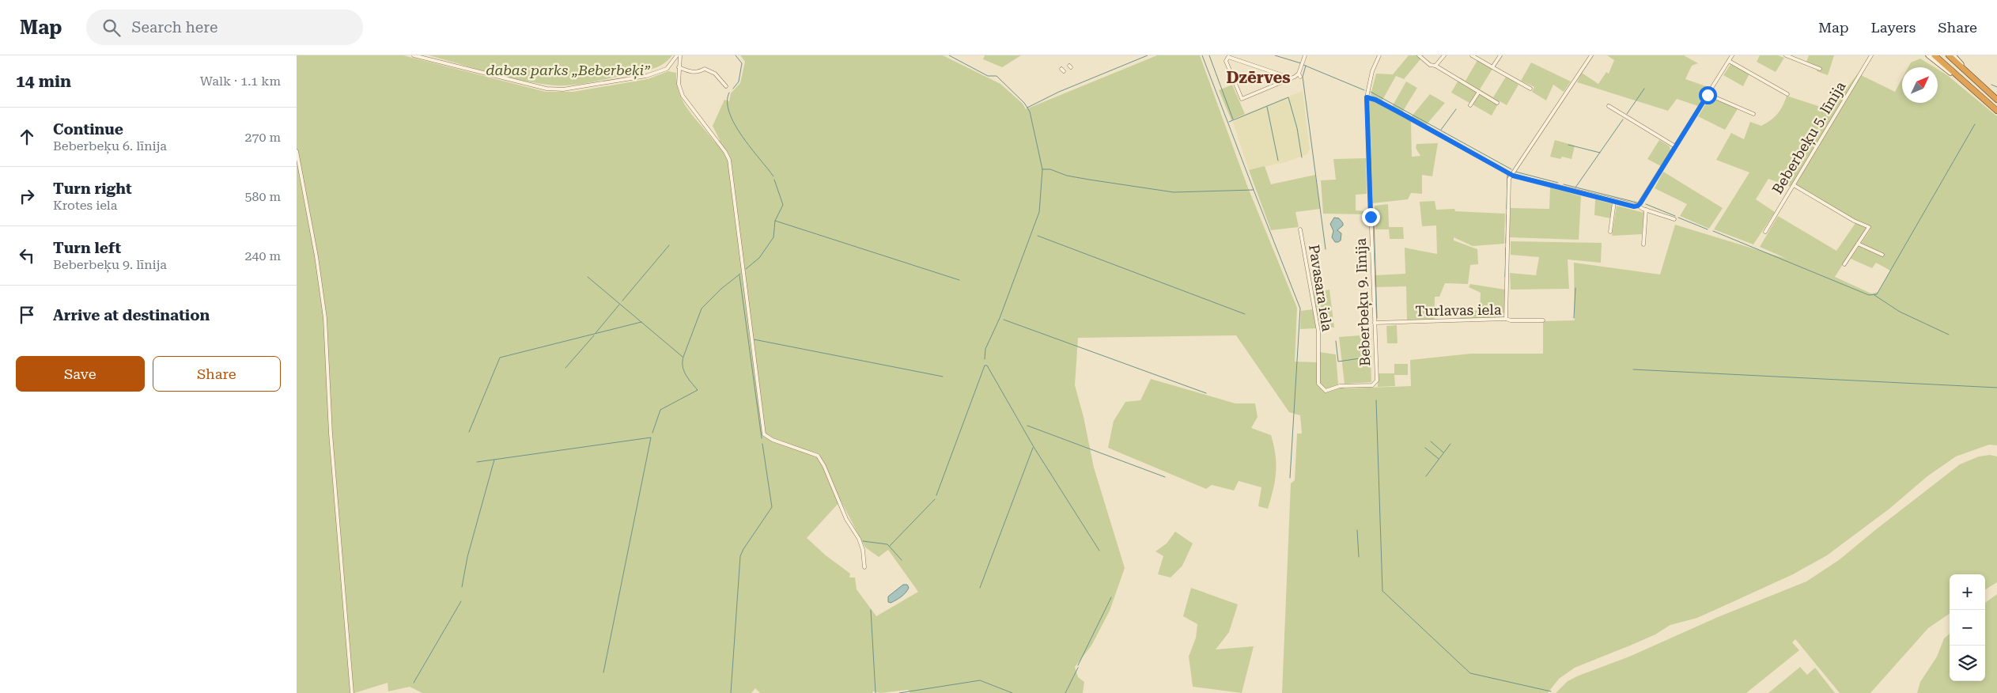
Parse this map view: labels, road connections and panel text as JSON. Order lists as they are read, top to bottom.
{
  "streets": {
    "street": [
      "Beberbeķu 5. līnija",
      "Pavasara iela",
      "Beberbeķu 9. līnija",
      "Turlavas iela"
    ]
  },
  "crossings": [
    ["Pavasara iela", "Beberbeķu 9. līnija"],
    ["Beberbeķu 9. līnija", "Turlavas iela"]
  ],
  "districts": ["Dzērves"],
  "parks": ["dabas parks „Beberbeķi”"],
  "north": "top right",
  "page": {
    "header": "Map",
    "search": "Search here",
    "nav": ["Map", "Layers", "Share"],
    "heading": ["14 min", "Walk · 1.1 km"],
    "list": [
      ["Continue", "Beberbeķu 6. līnija", "270 m"],
      ["Turn right", "Krotes iela", "580 m"],
      ["Turn left", "Beberbeķu 9. līnija", "240 m"],
      "Arrive at destination"
    ],
    "buttons": ["Save", "Share"],
    "map_buttons": ["+", "−"]
  }
}
